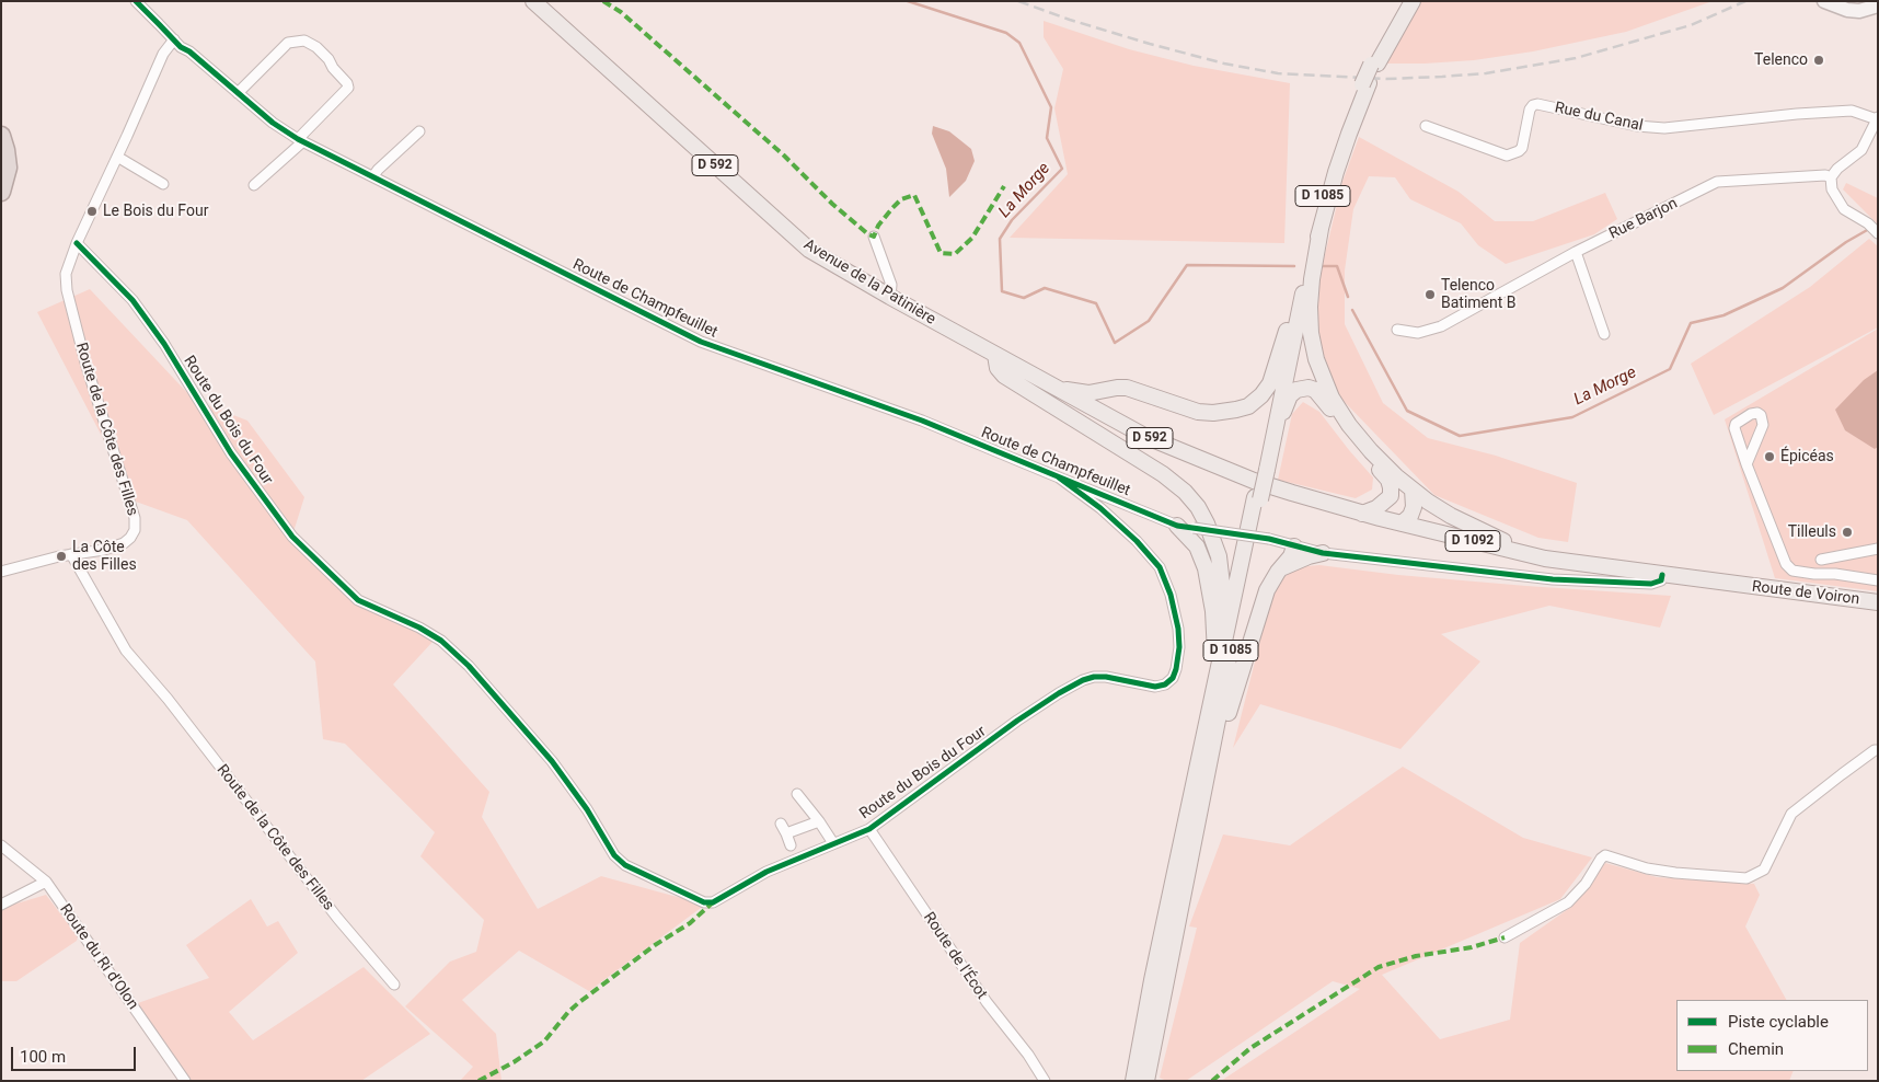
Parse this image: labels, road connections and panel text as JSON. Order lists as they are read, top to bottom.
{
  "streets": {
    "main road": [
      "D 592",
      "D 1085",
      "Avenue de la Patinière",
      "D 1092",
      "Route de Voiron"
    ],
    "street": [
      "Rue du Canal",
      "Rue Barjon",
      "Route de Champfeuillet",
      "Route du Bois du Four",
      "Route de la Côte des Filles",
      "Route de l'Écot",
      "Route du Ri d'Olon"
    ]
  },
  "crossings": [
    ["D 592", "D 1085"],
    ["D 592", "Avenue de la Patinière"],
    ["D 592", "D 1092"],
    ["D 1085", "D 1092"],
    ["Route de Champfeuillet", "Route du Bois du Four"],
    ["Route de Champfeuillet", "Route de la Côte des Filles"],
    ["Route de Champfeuillet", "D 1092"],
    ["Route de Champfeuillet", "Route de Voiron"],
    ["Route du Bois du Four", "Route de la Côte des Filles"],
    ["Route du Bois du Four", "Route de l'Écot"],
    ["D 1092", "Route de Voiron"]
  ],
  "water": ["La Morge"],
  "places": [
    "Telenco",
    "Le Bois du Four",
    "Telenco Batiment B",
    "Épicéas",
    "Tilleuls",
    "La Côte des Filles"
  ],
  "legend": ["Piste cyclable", "Chemin"],
  "scale_bar": "100 m"
}
